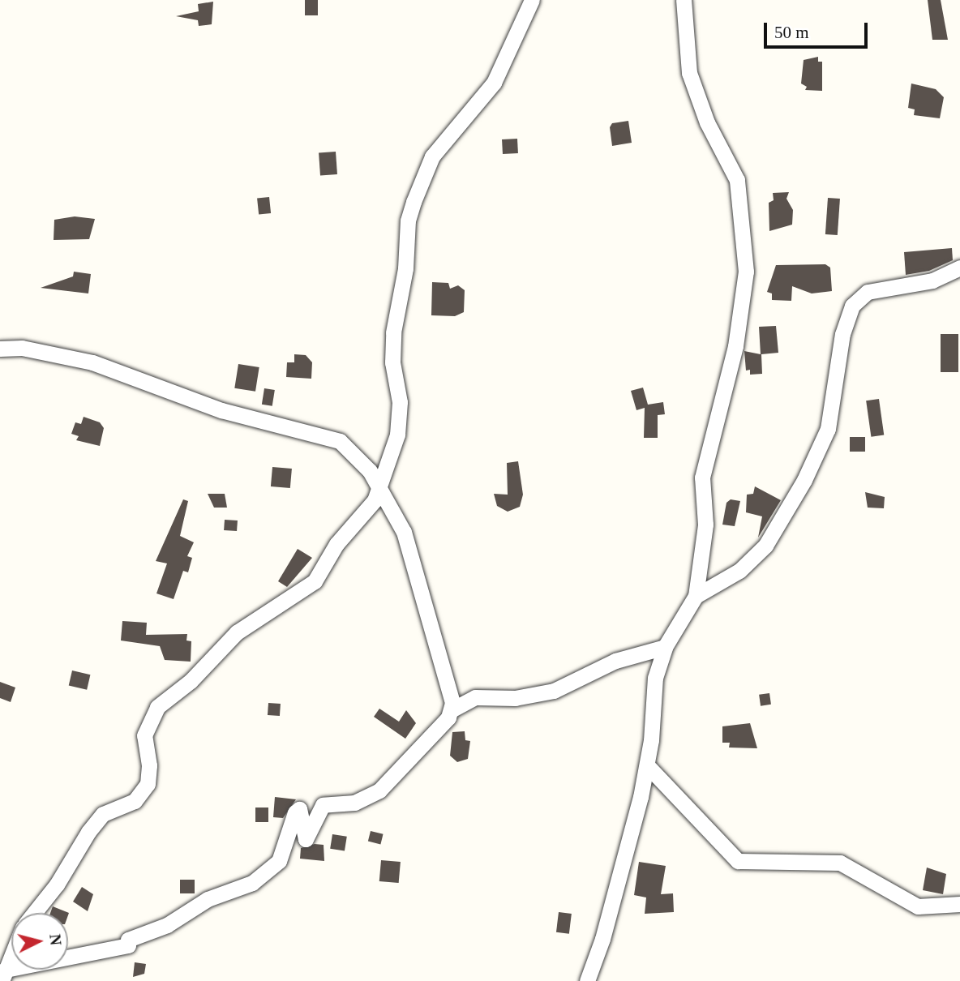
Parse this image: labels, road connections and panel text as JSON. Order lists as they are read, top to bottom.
{
  "scale_bar": "50 m",
  "north": "right"
}
